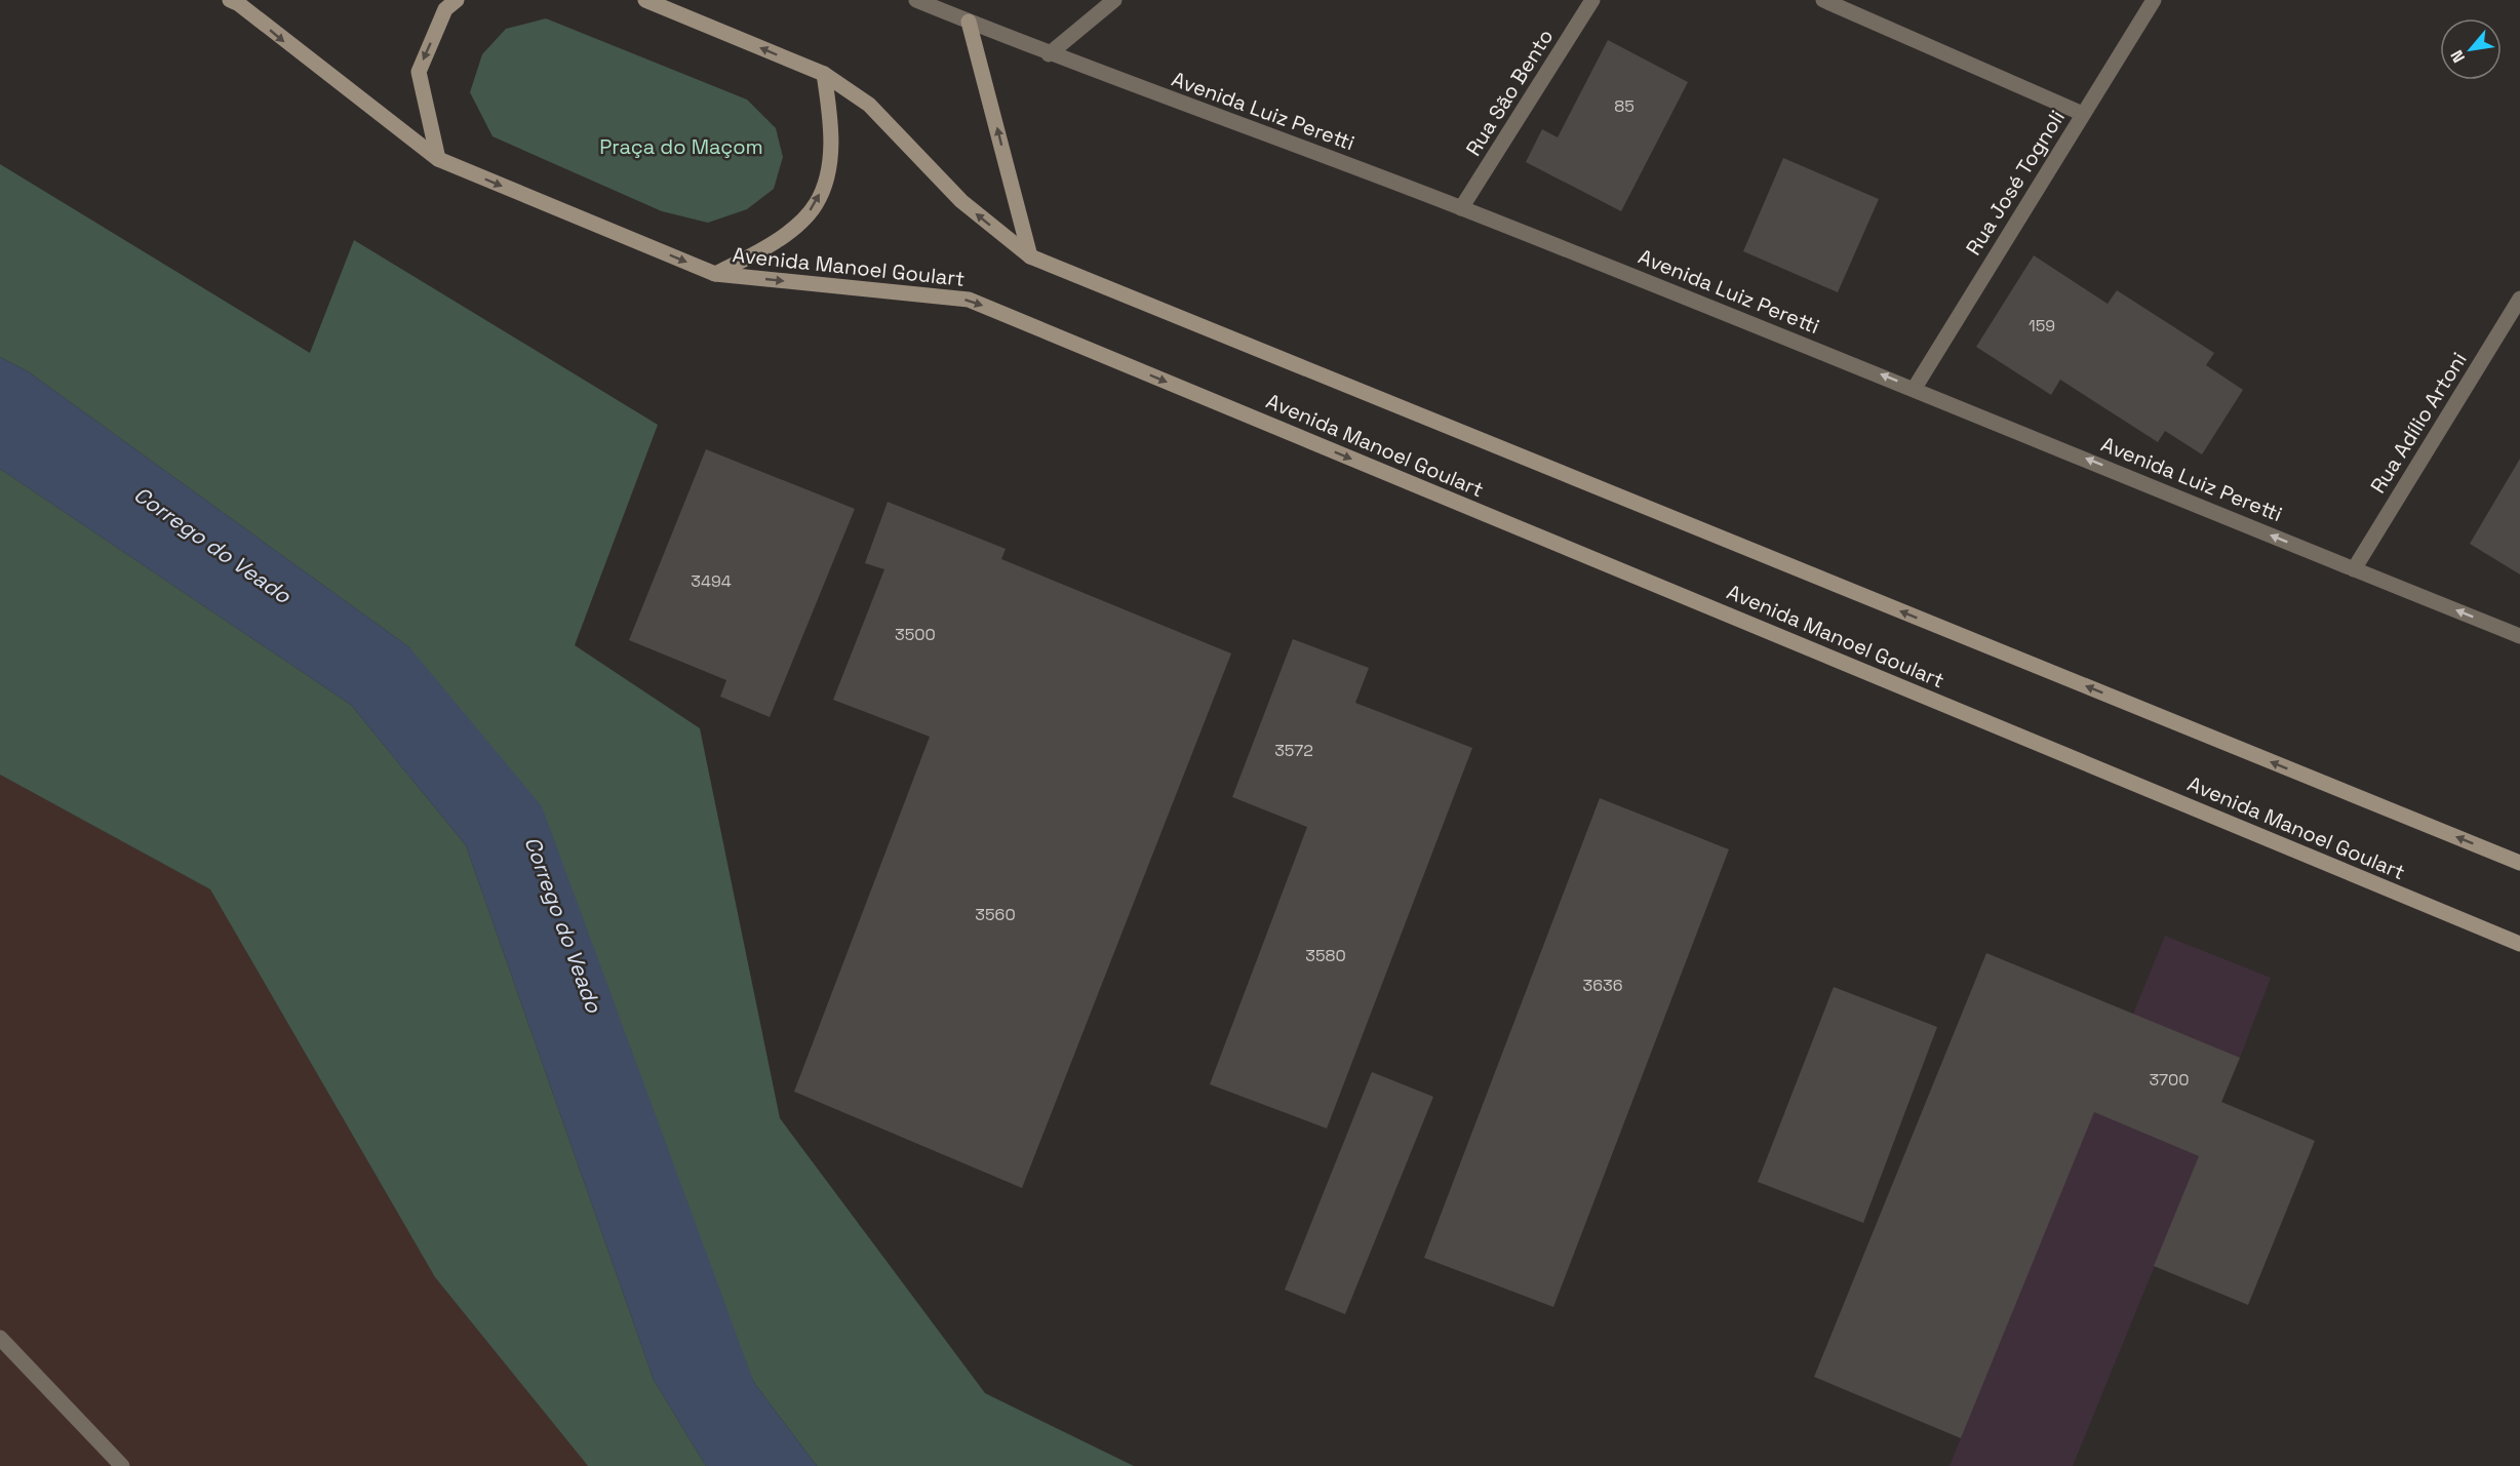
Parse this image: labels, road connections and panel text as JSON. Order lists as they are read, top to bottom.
{
  "streets": {
    "main road": ["Avenida Manoel Goulart"],
    "street": [
      "Rua São Bento",
      "Avenida Luiz Peretti",
      "Rua José Tognoli",
      "Rua Adílio Artoni"
    ]
  },
  "crossings": [
    ["Rua São Bento", "Avenida Luiz Peretti"],
    ["Avenida Luiz Peretti", "Rua José Tognoli"],
    ["Avenida Luiz Peretti", "Rua Adílio Artoni"]
  ],
  "one_way": ["Avenida Luiz Peretti"],
  "water": ["Corrego do Veado"],
  "parks": ["Praça do Maçom"],
  "house_numbers": [
    "85",
    "159",
    "3494",
    "3500",
    "3572",
    "3560",
    "3580",
    "3636",
    "3700"
  ],
  "north": "bottom left"
}
